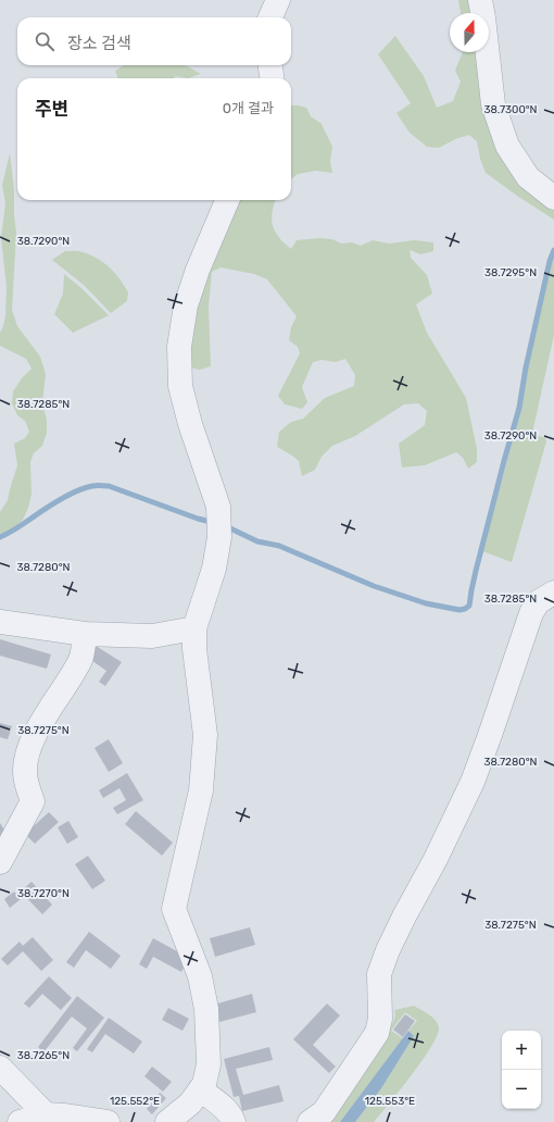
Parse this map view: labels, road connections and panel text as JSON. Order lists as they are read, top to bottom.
{
  "north": "top",
  "page": {
    "search": "장소 검색",
    "heading": ["주변", "0개 결과"],
    "map_buttons": ["+", "−"]
  },
  "coordinates": [
    "38.7300°N",
    "38.7290°N",
    "38.7295°N",
    "38.7285°N",
    "38.7280°N",
    "38.7275°N",
    "38.7270°N",
    "38.7265°N",
    "125.552°E",
    "125.553°E"
  ]
}
